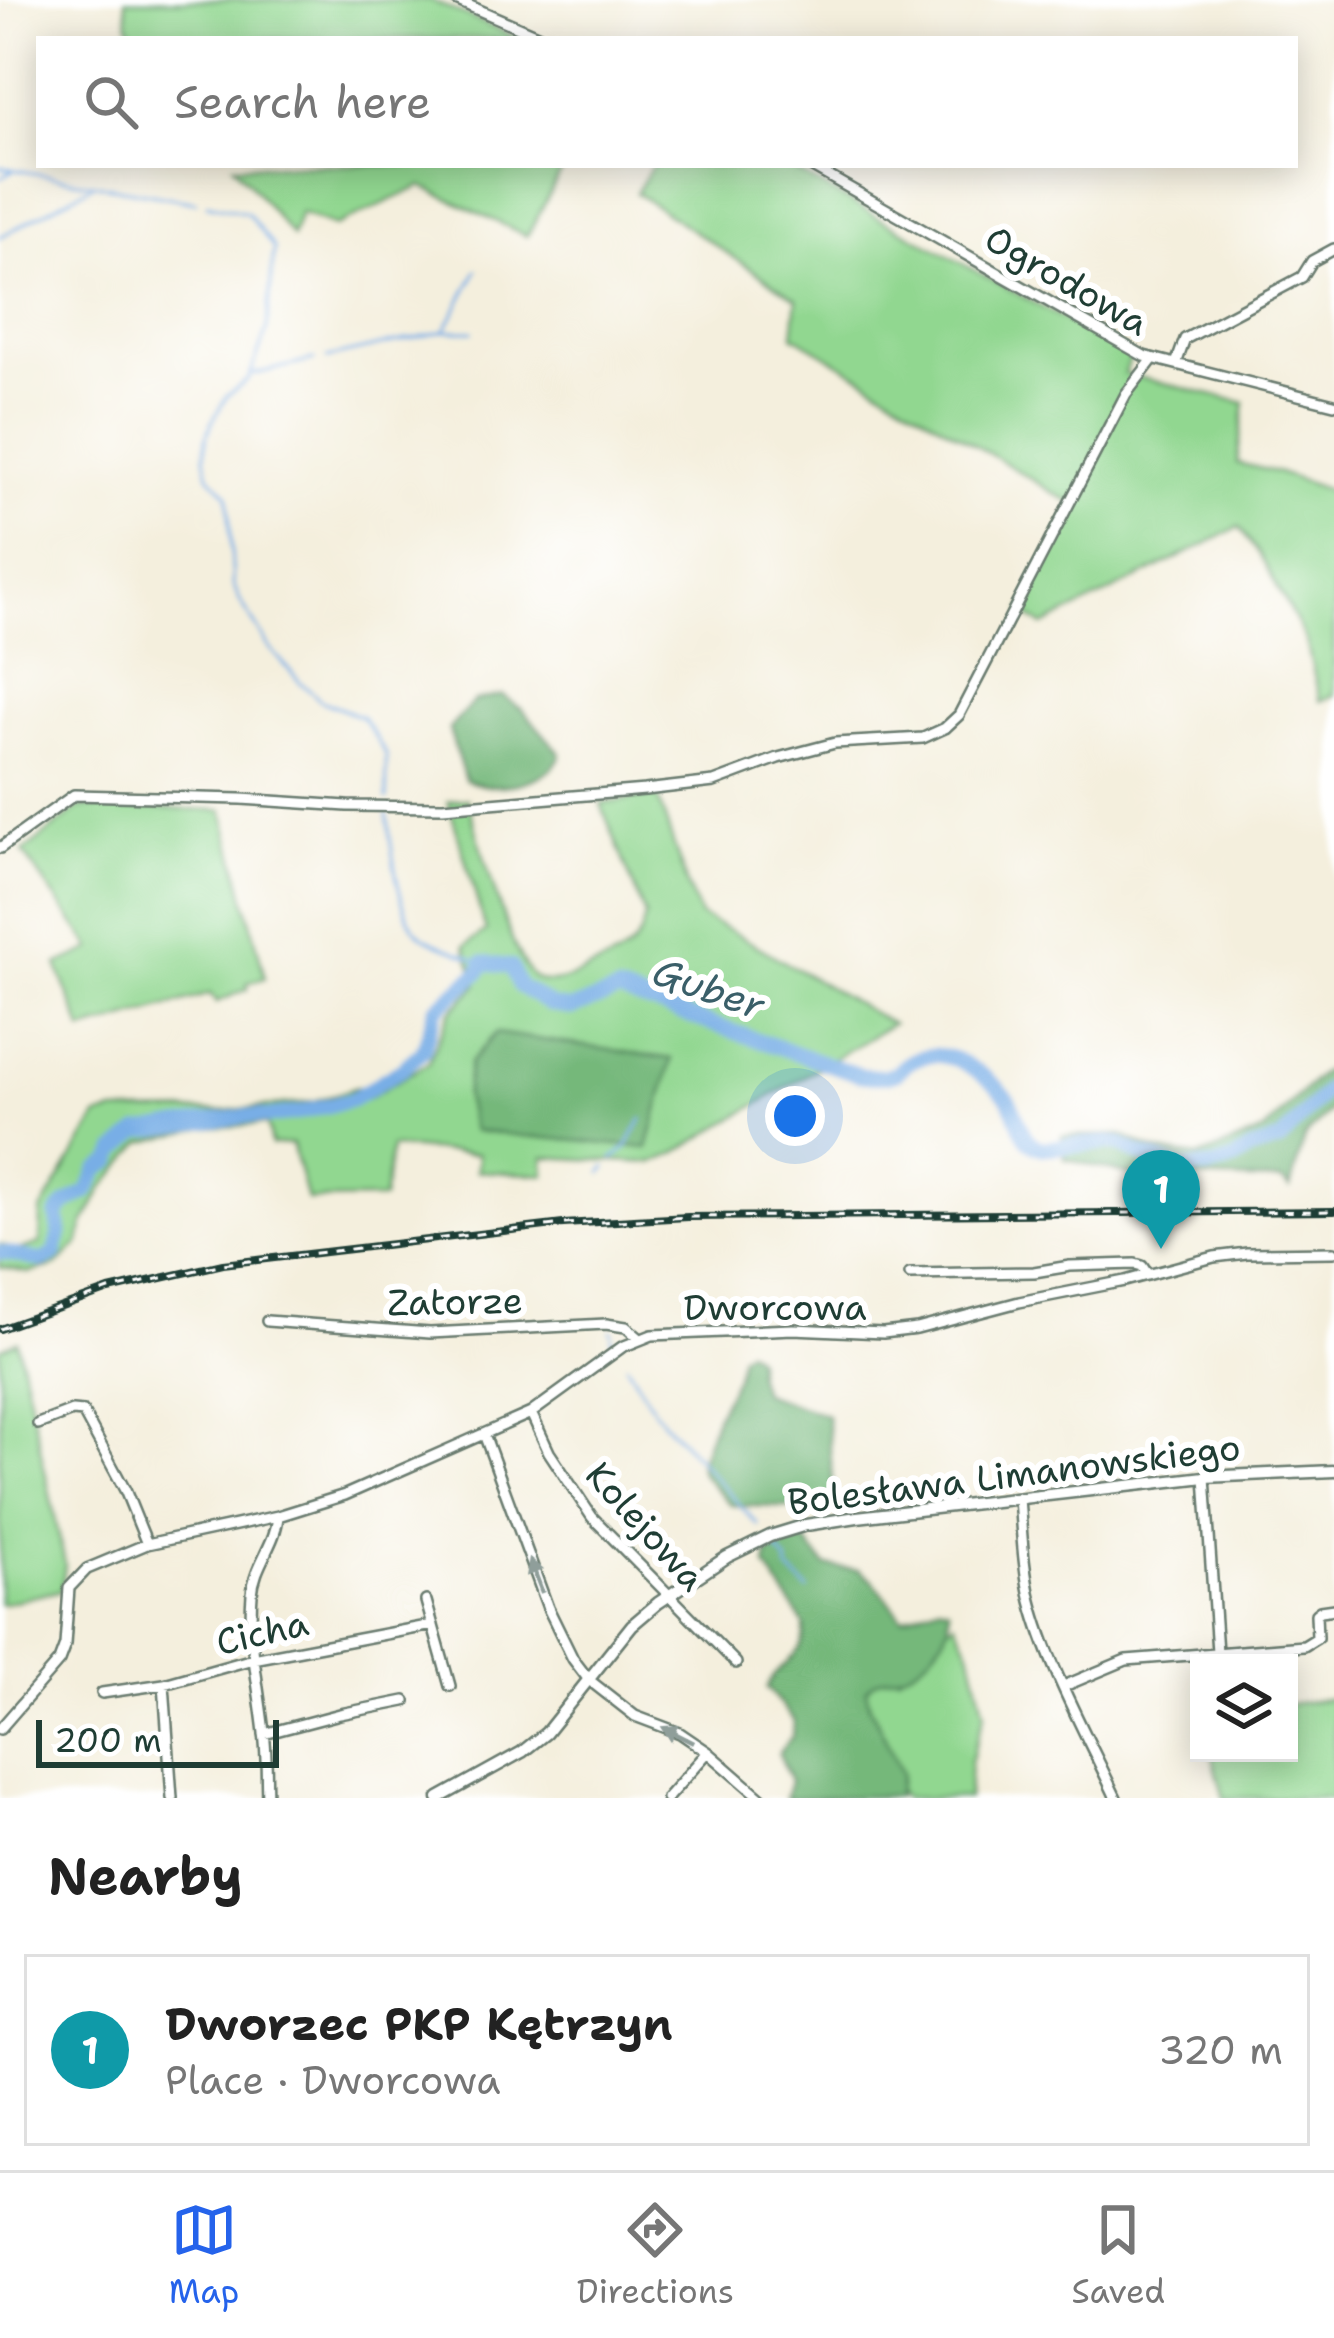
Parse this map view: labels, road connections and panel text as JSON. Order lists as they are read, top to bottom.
{
  "streets": {
    "street": [
      "Ogrodowa",
      "Zatorze",
      "Dworcowa",
      "Bolesława Limanowskiego",
      "Kolejowa",
      "Cicha"
    ]
  },
  "crossings": [
    ["Zatorze", "Dworcowa"],
    ["Dworcowa", "Kolejowa"],
    ["Bolesława Limanowskiego", "Kolejowa"]
  ],
  "water": ["Guber"],
  "scale_bar": "200 m",
  "page": {
    "search": "Search here",
    "pins": "1",
    "scale": "200 m",
    "heading": "Nearby",
    "list": [
      {
        "mark": "1",
        "name": "Dworzec PKP Kętrzyn",
        "note": "Place · Dworcowa",
        "value": "320 m"
      }
    ],
    "nav": ["Map", "Directions", "Saved"]
  }
}
